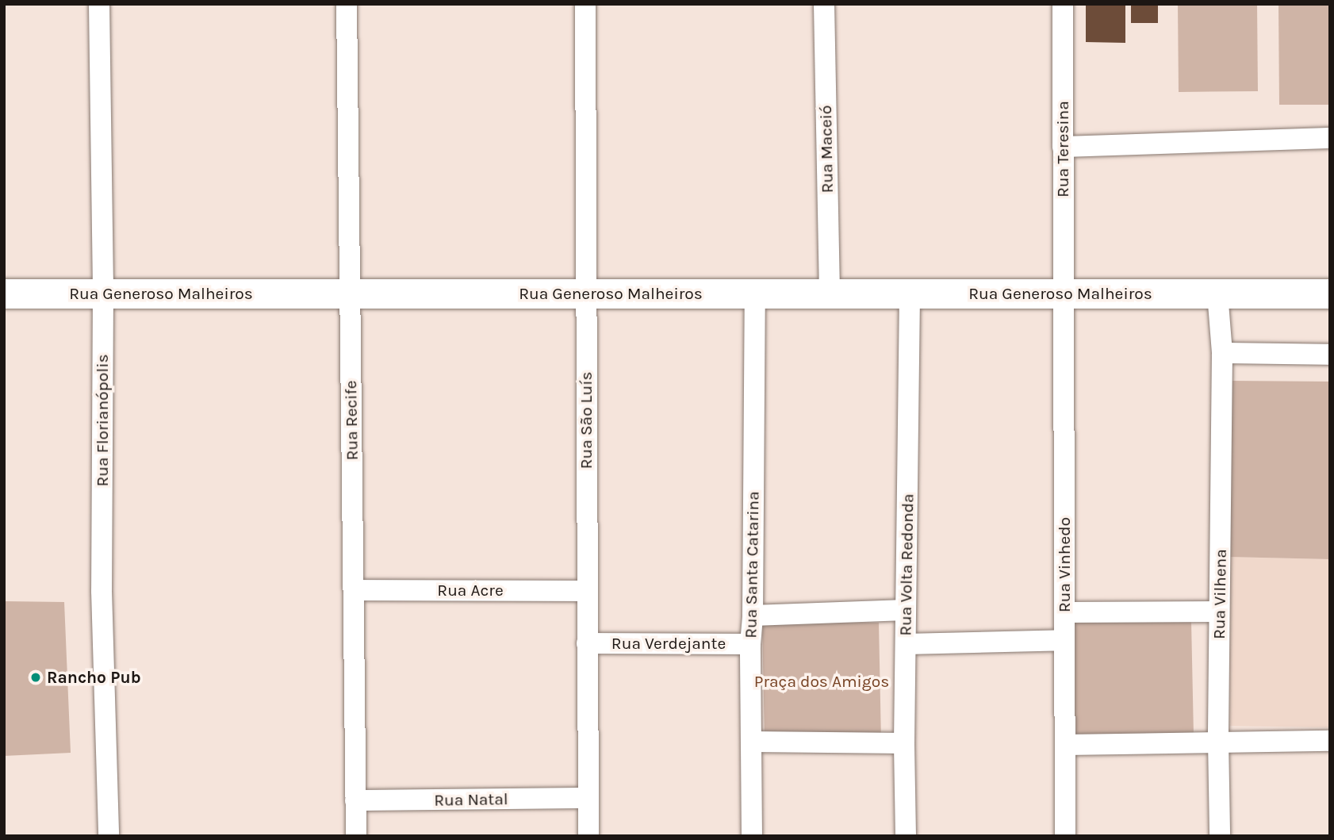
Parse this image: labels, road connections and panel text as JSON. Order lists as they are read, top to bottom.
{
  "streets": {
    "street": [
      "Rua Maceió",
      "Rua Teresina",
      "Rua Generoso Malheiros",
      "Rua Florianópolis",
      "Rua Recife",
      "Rua São Luís",
      "Rua Santa Catarina",
      "Rua Volta Redonda",
      "Rua Vinhedo",
      "Rua Acre",
      "Rua Vilhena",
      "Rua Verdejante",
      "Rua Natal"
    ]
  },
  "crossings": [
    ["Rua Maceió", "Rua Generoso Malheiros"],
    ["Rua Teresina", "Rua Generoso Malheiros"],
    ["Rua Teresina", "Rua Vinhedo"],
    ["Rua Generoso Malheiros", "Rua Florianópolis"],
    ["Rua Generoso Malheiros", "Rua Recife"],
    ["Rua Generoso Malheiros", "Rua São Luís"],
    ["Rua Generoso Malheiros", "Rua Santa Catarina"],
    ["Rua Generoso Malheiros", "Rua Volta Redonda"],
    ["Rua Generoso Malheiros", "Rua Vinhedo"],
    ["Rua Recife", "Rua Acre"],
    ["Rua Recife", "Rua Natal"],
    ["Rua São Luís", "Rua Acre"],
    ["Rua São Luís", "Rua Verdejante"],
    ["Rua São Luís", "Rua Natal"],
    ["Rua Santa Catarina", "Rua Verdejante"]
  ],
  "parks": ["Praça dos Amigos"],
  "places": ["Rancho Pub"]
}
